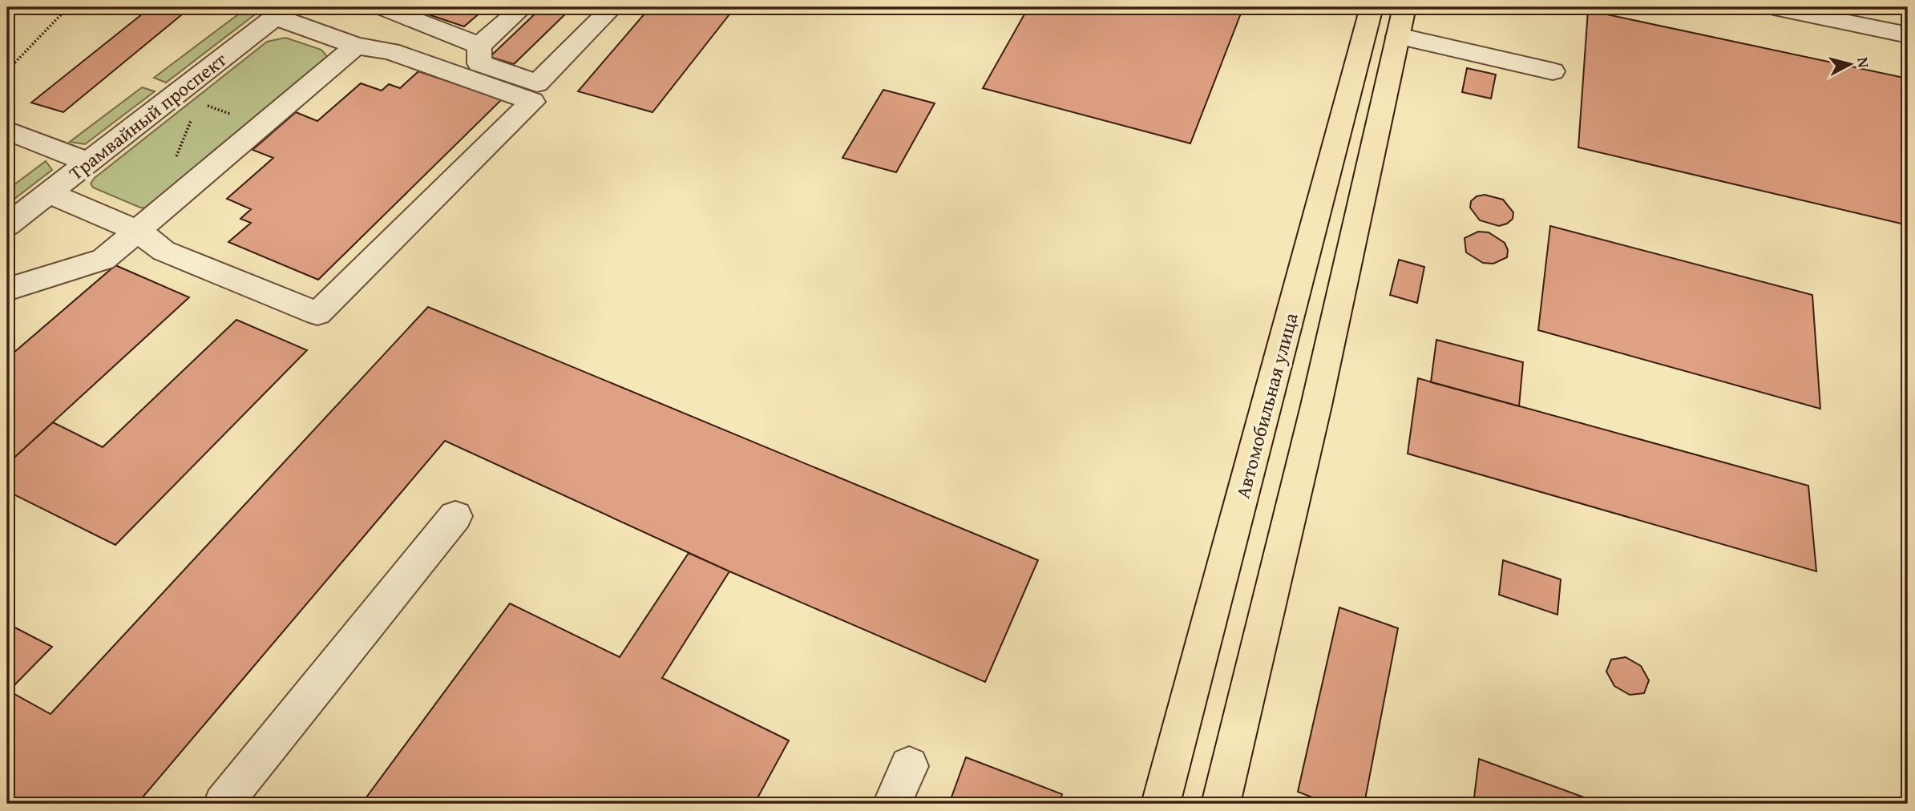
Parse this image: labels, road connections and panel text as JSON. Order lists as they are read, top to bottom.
{
  "streets": {
    "main road": ["Автомобильная улица"],
    "street": ["Трамвайный проспект"]
  },
  "north": "right"
}
